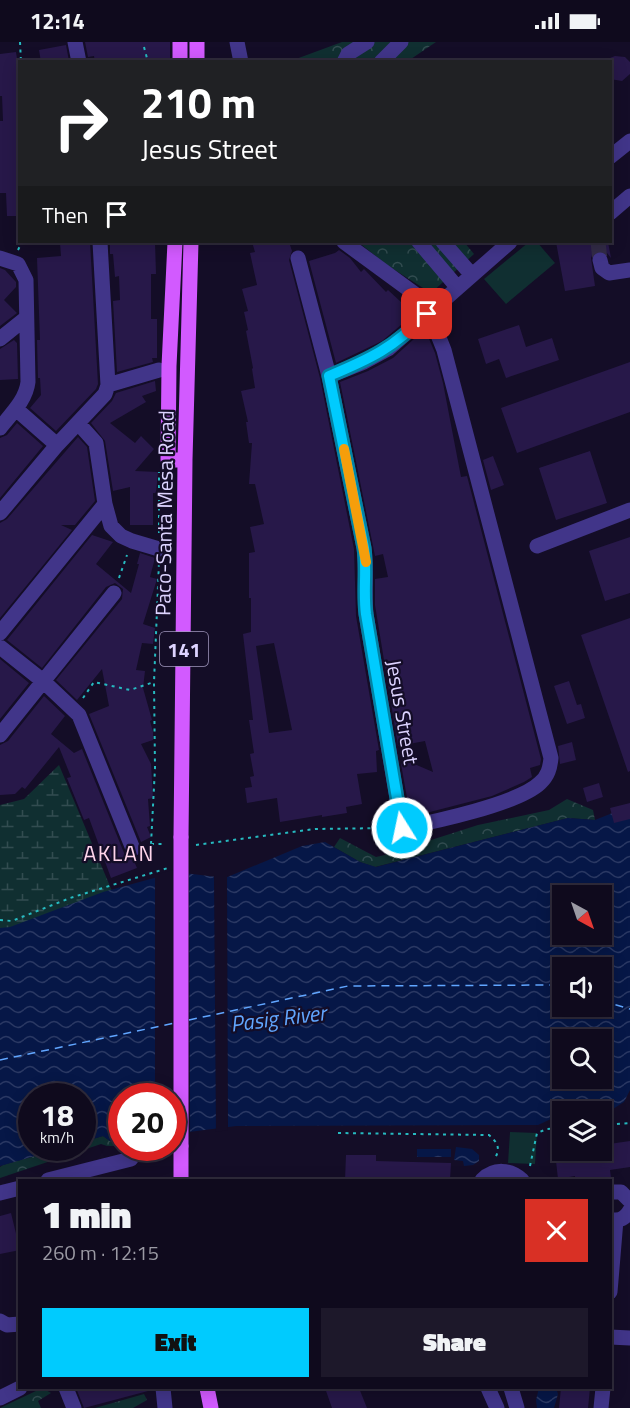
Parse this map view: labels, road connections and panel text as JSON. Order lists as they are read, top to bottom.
{
  "streets": {
    "main road": ["Paco-Santa Mesa Road", "141"],
    "street": ["Jesus Street"]
  },
  "districts": ["AKLAN"],
  "water": ["Pasig River"],
  "north": "bottom right",
  "page": {
    "status": "12:14",
    "turn": ["210 m", "Jesus Street"],
    "then": "Then",
    "speed": "18 km/h",
    "limit": "20",
    "heading": ["1 min", "260 m · 12:15"],
    "buttons": ["Exit", "Share"]
  }
}
